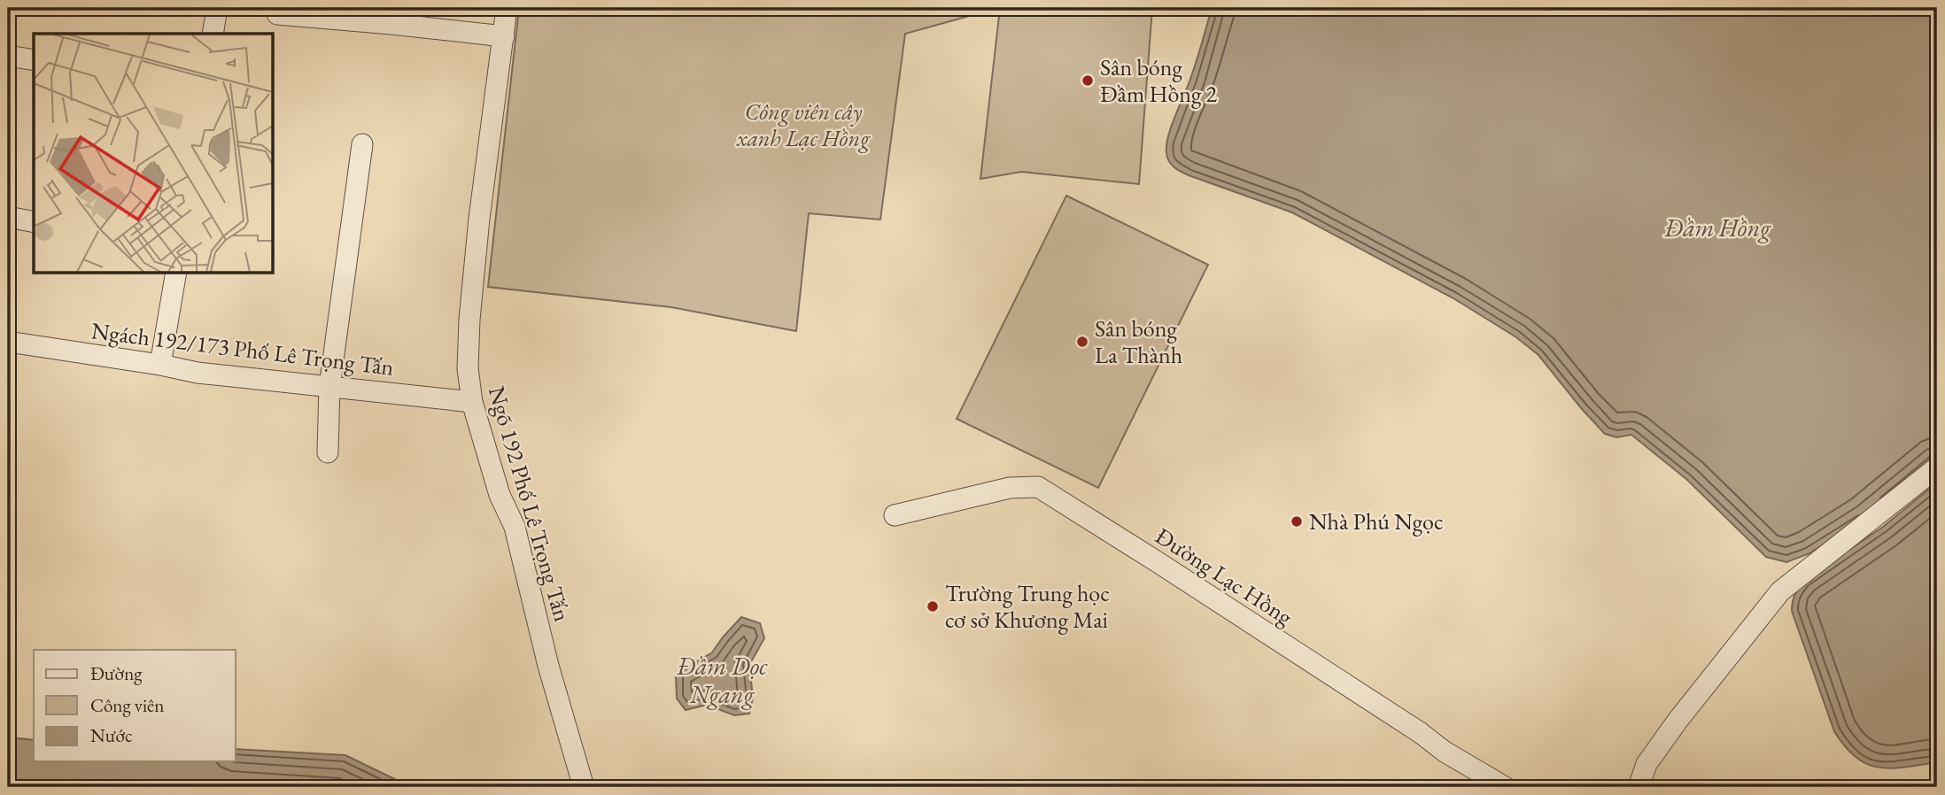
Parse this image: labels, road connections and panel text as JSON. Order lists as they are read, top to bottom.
{
  "streets": {
    "street": ["Ngách 192/173 Phố Lê Trọng Tấn", "Ngõ 192 Phố Lê Trọng Tấn", "Đường Lạc Hồng"]
  },
  "crossings": [
    ["Ngách 192/173 Phố Lê Trọng Tấn", "Ngõ 192 Phố Lê Trọng Tấn"]
  ],
  "water": ["Đầm Hồng", "Đầm Dọc Ngang"],
  "parks": ["Công viên cây xanh Lạc Hồng"],
  "places": [
    "Sân bóng Đầm Hồng 2",
    "Sân bóng La Thành",
    "Nhà Phú Ngọc",
    "Trường Trung học cơ sở Khương Mai"
  ],
  "legend": ["Đường", "Công viên", "Nước"]
}
